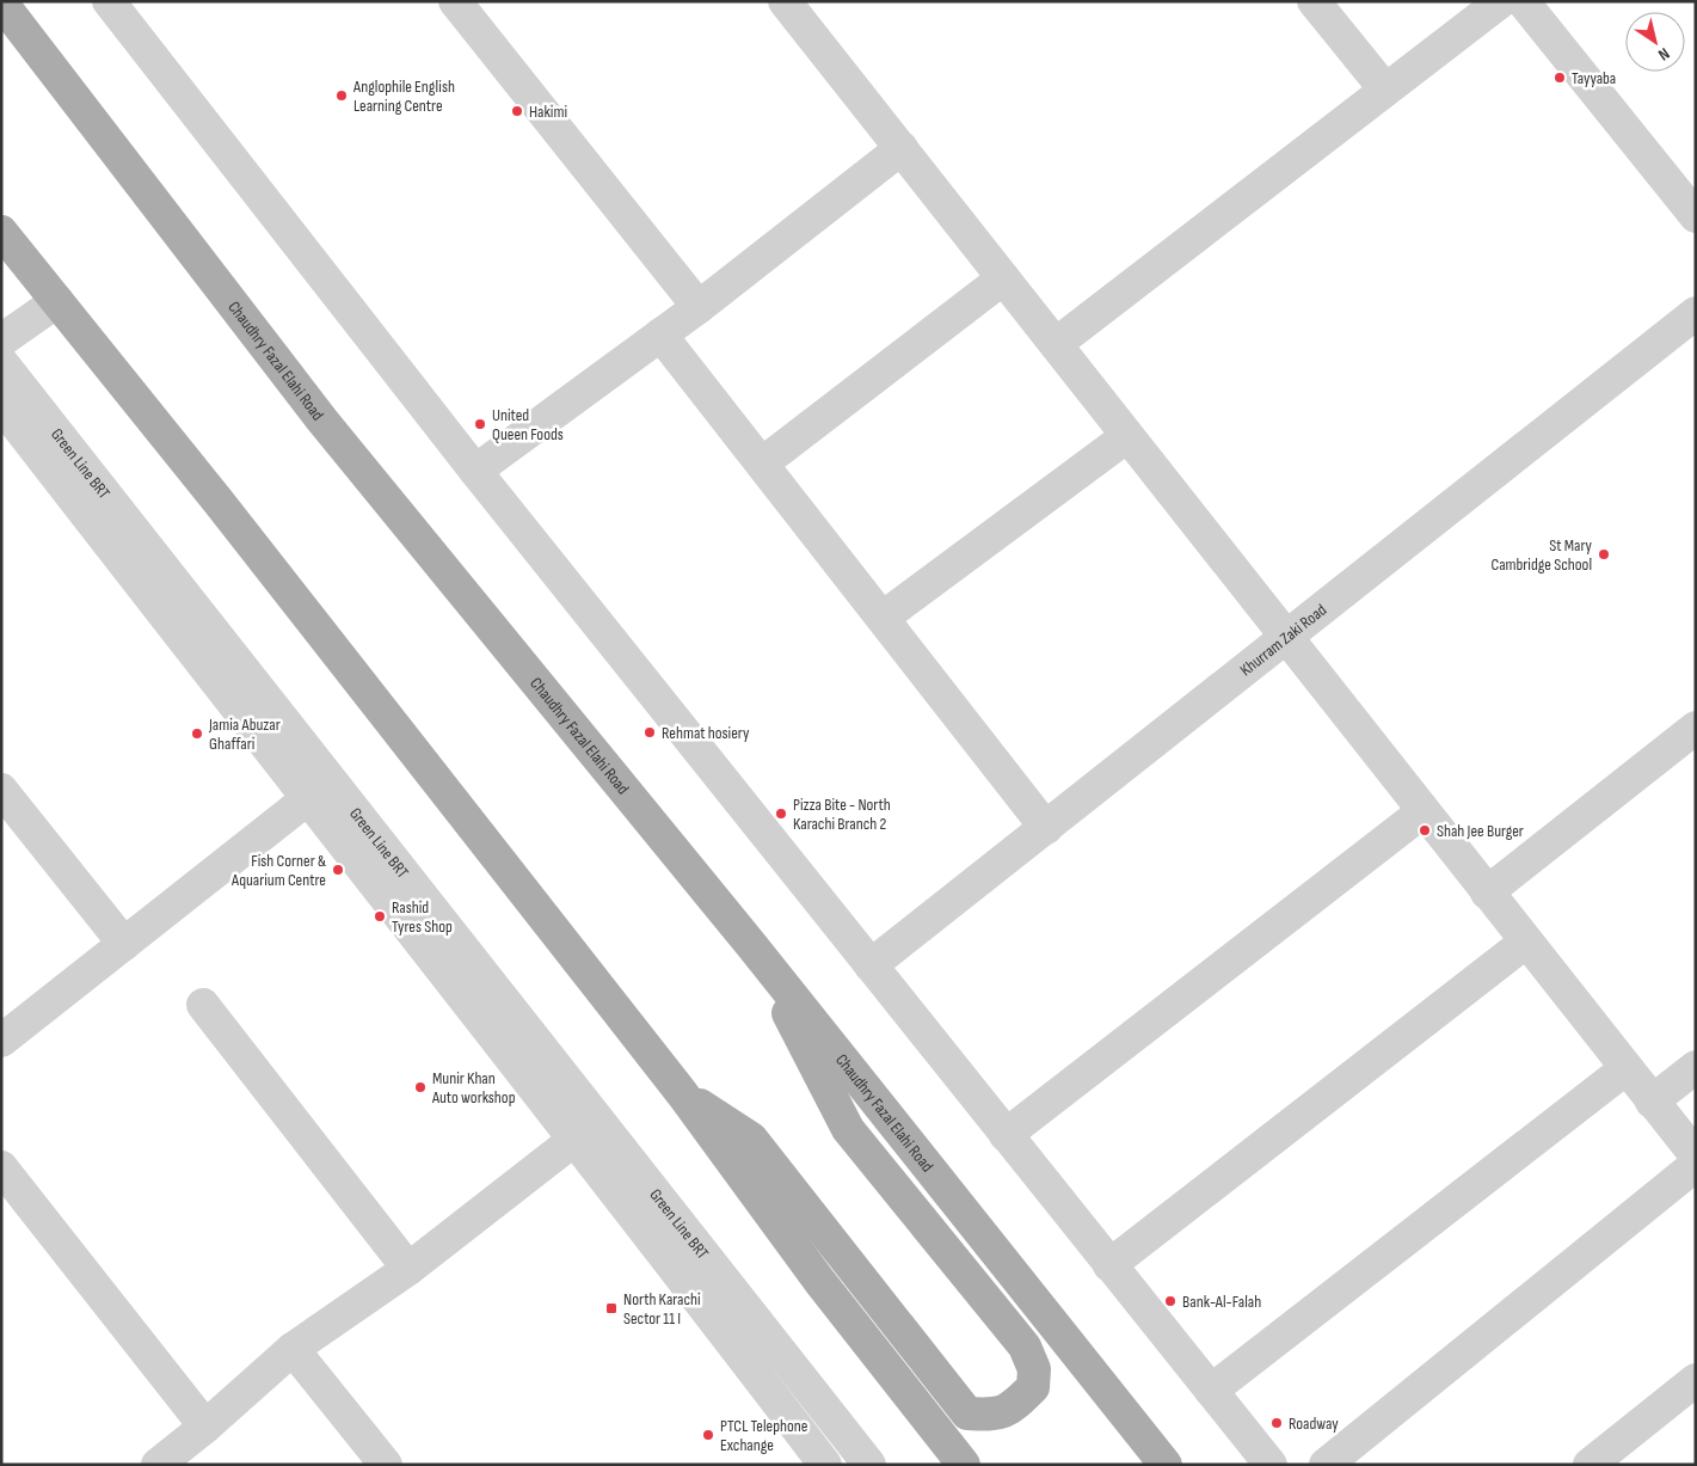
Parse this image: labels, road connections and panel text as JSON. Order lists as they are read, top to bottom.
{
  "streets": {
    "main road": ["Chaudhry Fazal Elahi Road"],
    "street": ["Green Line BRT", "Khurram Zaki Road"]
  },
  "places": {
    "other": [
      "Tayyaba",
      "Anglophile English Learning Centre",
      "Hakimi",
      "United Queen Foods",
      "St Mary Cambridge School",
      "Rehmat hosiery",
      "Jamia Abuzar Ghaffari",
      "Pizza Bite - North Karachi Branch 2",
      "Shah Jee Burger",
      "Fish Corner & Aquarium Centre",
      "Rashid Tyres Shop",
      "Munir Khan Auto workshop",
      "Bank-Al-Falah",
      "Roadway",
      "PTCL Telephone Exchange"
    ],
    "transit": ["North Karachi Sector 11 I"]
  },
  "north": "bottom right"
}
